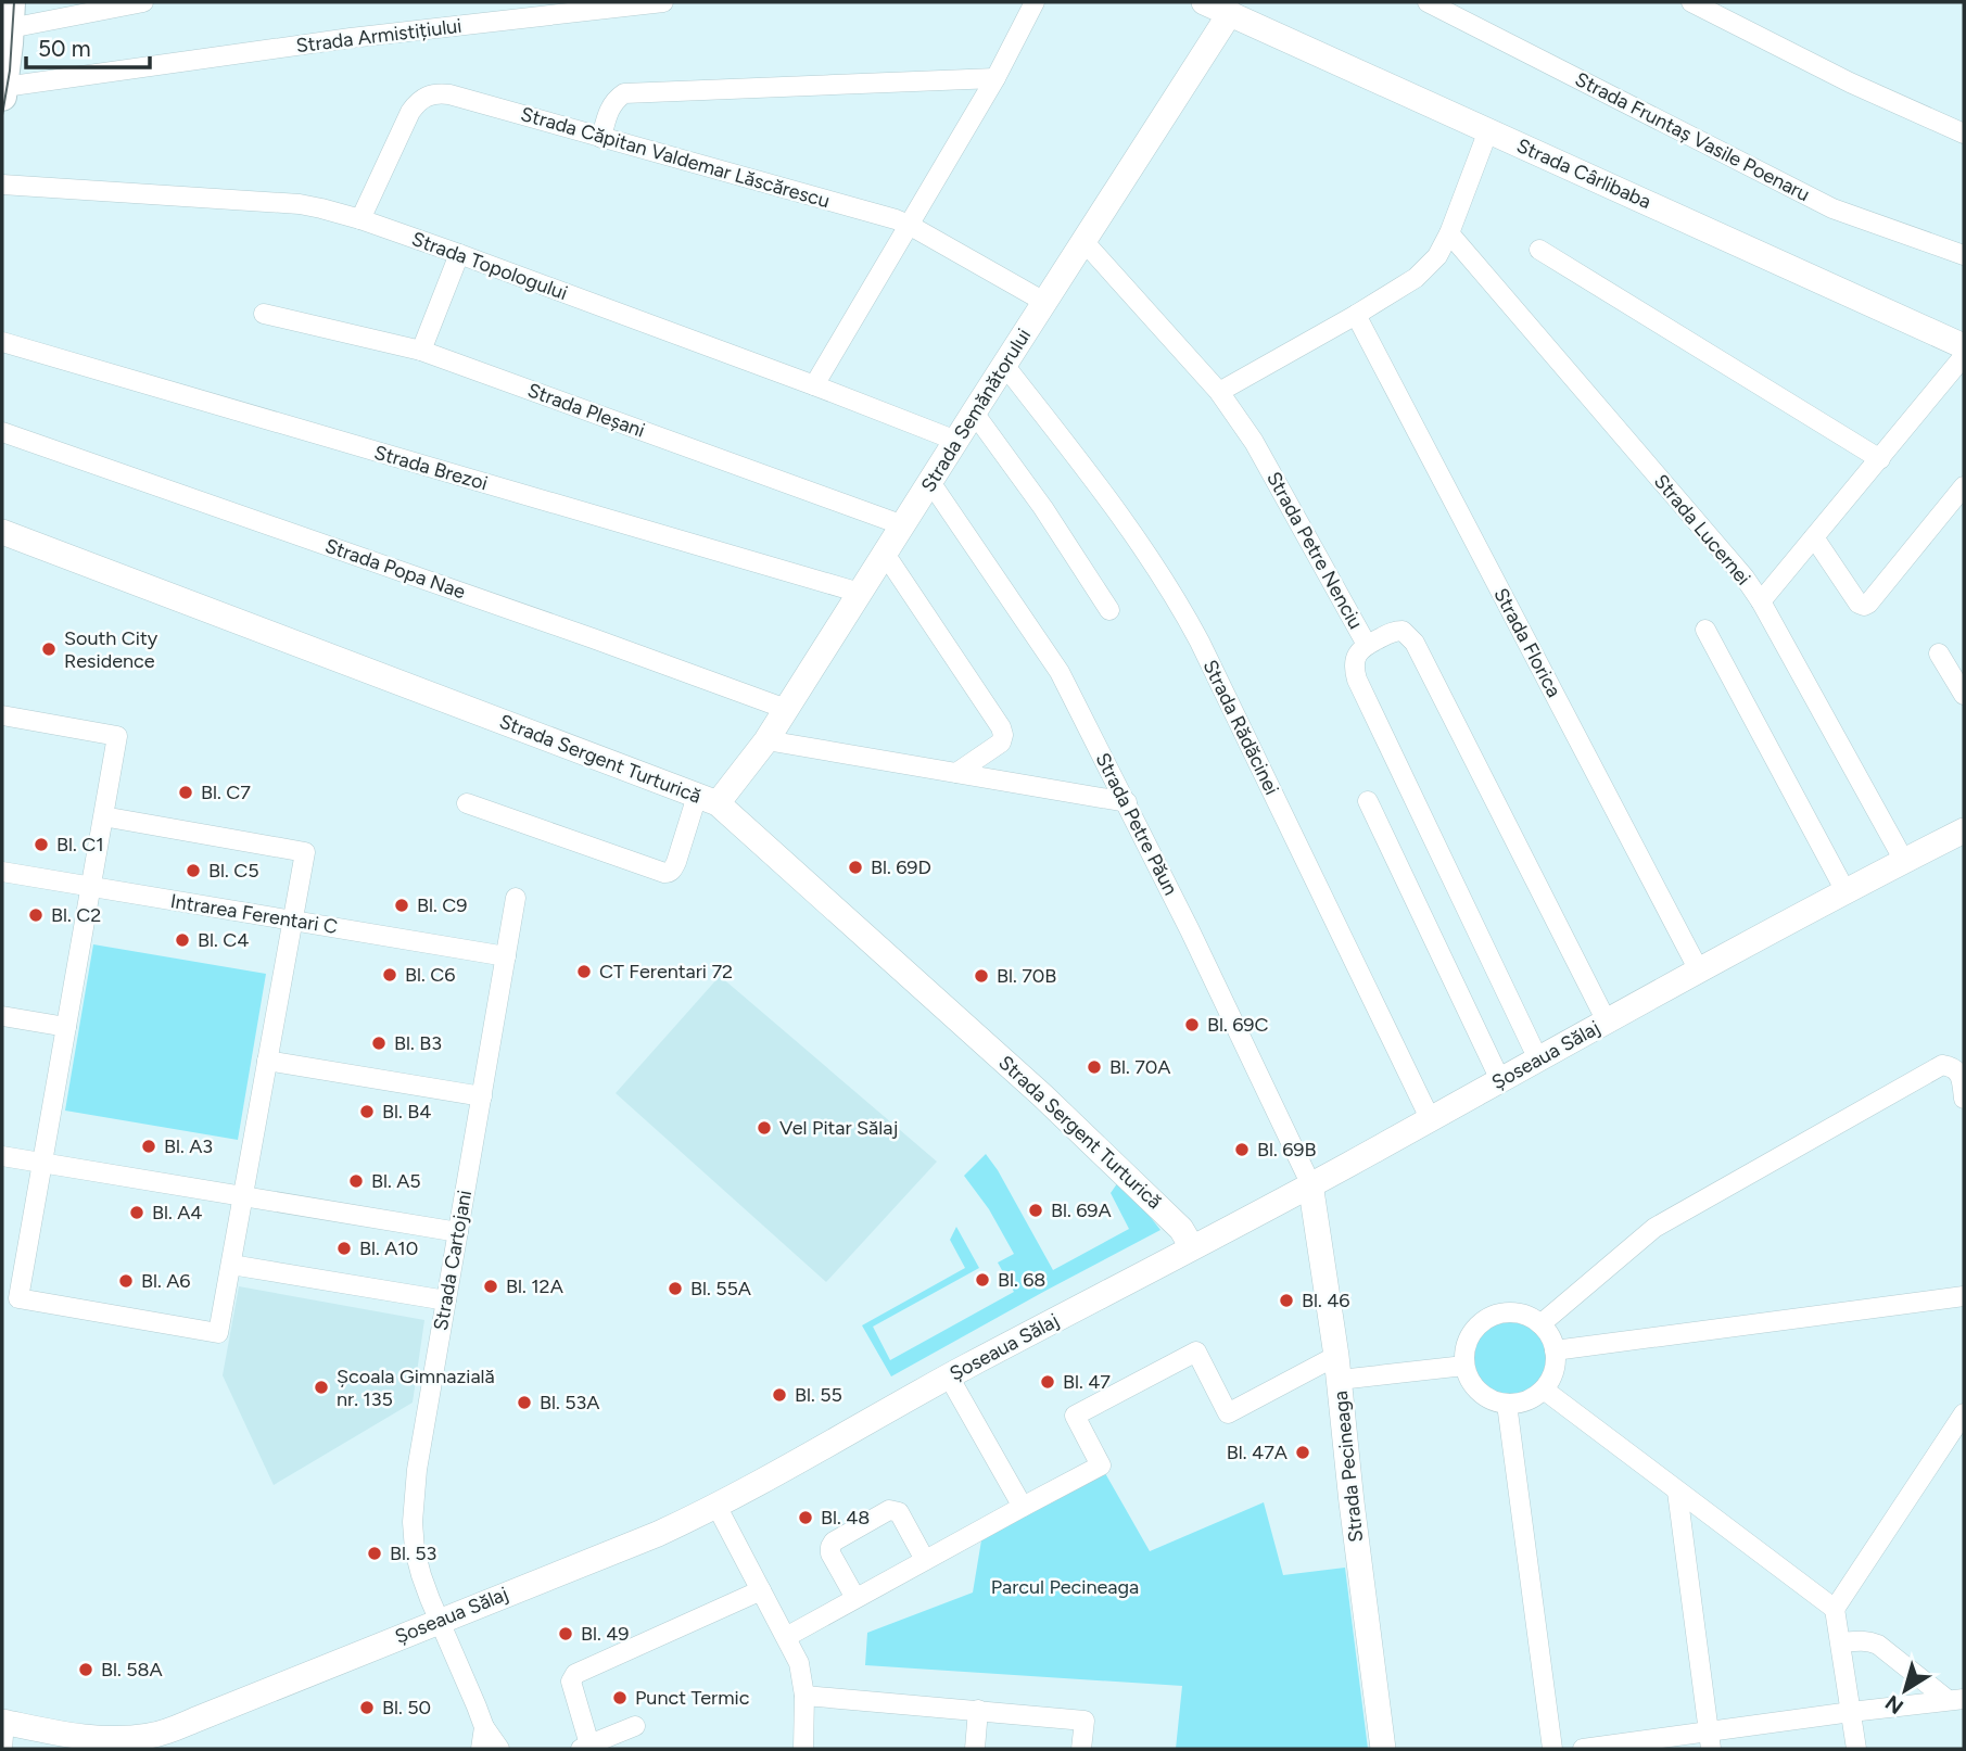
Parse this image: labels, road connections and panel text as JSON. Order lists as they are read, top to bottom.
{
  "streets": {
    "street": [
      "Strada Armistițiului",
      "Strada Fruntaș Vasile Poenaru",
      "Strada Căpitan Valdemar Lăscărescu",
      "Strada Cârlibaba",
      "Strada Topologului",
      "Strada Pleșani",
      "Strada Semănătorului",
      "Strada Brezoi",
      "Strada Lucernei",
      "Strada Petre Nenciu",
      "Strada Popa Nae",
      "Strada Florica",
      "Strada Rădăcinei",
      "Strada Sergent Turturică",
      "Strada Petre Păun",
      "Intrarea Ferentari C",
      "Șoseaua Sălaj",
      "Strada Cartojani",
      "Strada Pecineaga"
    ]
  },
  "crossings": [
    ["Strada Căpitan Valdemar Lăscărescu", "Strada Topologului"],
    ["Strada Căpitan Valdemar Lăscărescu", "Strada Semănătorului"],
    ["Strada Cârlibaba", "Strada Semănătorului"],
    ["Strada Topologului", "Strada Semănătorului"],
    ["Strada Pleșani", "Strada Semănătorului"],
    ["Strada Semănătorului", "Strada Brezoi"],
    ["Strada Semănătorului", "Strada Petre Nenciu"],
    ["Strada Semănătorului", "Strada Popa Nae"],
    ["Strada Semănătorului", "Strada Rădăcinei"],
    ["Strada Semănătorului", "Strada Sergent Turturică"],
    ["Strada Semănătorului", "Strada Petre Păun"],
    ["Strada Lucernei", "Șoseaua Sălaj"],
    ["Strada Petre Nenciu", "Șoseaua Sălaj"],
    ["Strada Florica", "Șoseaua Sălaj"],
    ["Strada Rădăcinei", "Șoseaua Sălaj"],
    ["Strada Sergent Turturică", "Șoseaua Sălaj"],
    ["Strada Petre Păun", "Șoseaua Sălaj"],
    ["Strada Petre Păun", "Strada Pecineaga"],
    ["Intrarea Ferentari C", "Strada Cartojani"],
    ["Șoseaua Sălaj", "Strada Cartojani"],
    ["Șoseaua Sălaj", "Strada Pecineaga"]
  ],
  "parks": ["Parcul Pecineaga"],
  "places": [
    "South City Residence",
    "Bl. C7",
    "Bl. C1",
    "Bl. 69D",
    "Bl. C5",
    "Bl. C9",
    "Bl. C2",
    "Bl. C4",
    "CT Ferentari 72",
    "Bl. C6",
    "Bl. 70B",
    "Bl. 69C",
    "Bl. B3",
    "Bl. 70A",
    "Bl. B4",
    "Vel Pitar Sălaj",
    "Bl. A3",
    "Bl. 69B",
    "Bl. A5",
    "Bl. 69A",
    "Bl. A4",
    "Bl. A10",
    "Bl. 68",
    "Bl. A6",
    "Bl. 12A",
    "Bl. 55A",
    "Bl. 46",
    "Bl. 47",
    "Școala Gimnazială nr. 135",
    "Bl. 55",
    "Bl. 53A",
    "Bl. 47A",
    "Bl. 48",
    "Bl. 53",
    "Bl. 49",
    "Bl. 58A",
    "Punct Termic",
    "Bl. 50"
  ],
  "scale_bar": "50 m",
  "north": "bottom left"
}
